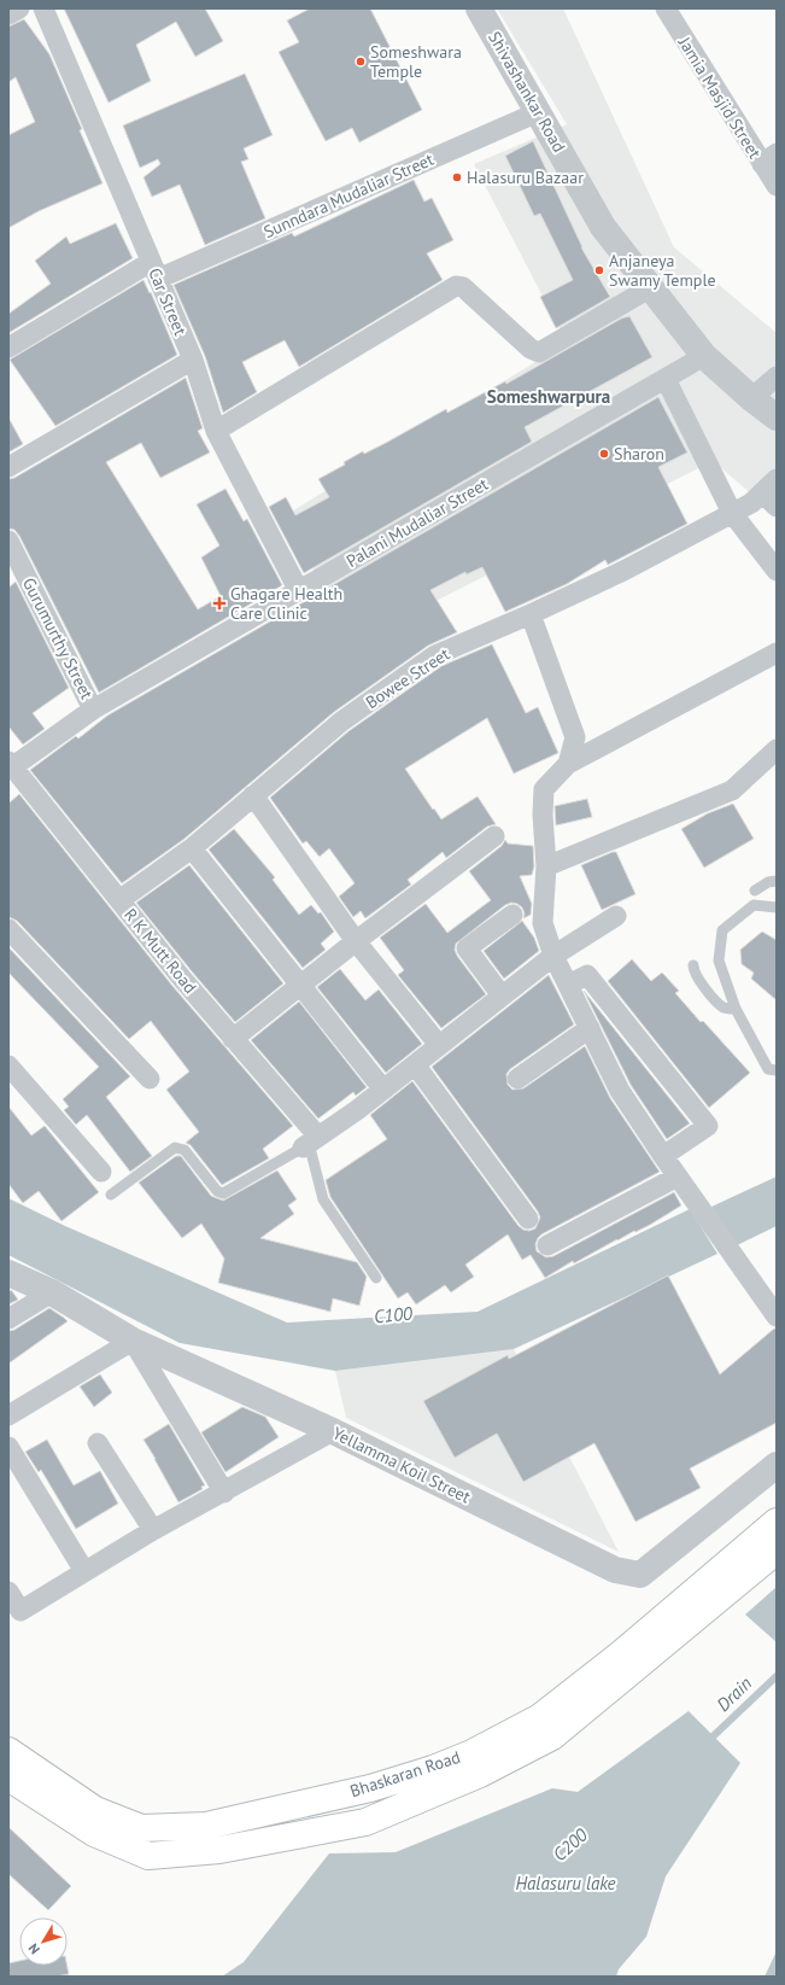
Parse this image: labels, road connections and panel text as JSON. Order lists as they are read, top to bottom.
{
  "streets": {
    "main road": ["Bhaskaran Road"],
    "street": [
      "Shivashankar Road",
      "Jamia Masjid Street",
      "Sunndara Mudaliar Street",
      "Car Street",
      "Palani Mudaliar Street",
      "Gurumurthy Street",
      "Bowee Street",
      "R K Mutt Road",
      "Yellamma Koil Street"
    ]
  },
  "crossings": [
    ["Shivashankar Road", "Sunndara Mudaliar Street"],
    ["Shivashankar Road", "Palani Mudaliar Street"],
    ["Sunndara Mudaliar Street", "Car Street"],
    ["Car Street", "Palani Mudaliar Street"],
    ["Palani Mudaliar Street", "Gurumurthy Street"],
    ["Palani Mudaliar Street", "R K Mutt Road"],
    ["Bowee Street", "R K Mutt Road"]
  ],
  "districts": ["Someshwarpura"],
  "water": [
    "C100",
    "Drain",
    "C200",
    "Halasuru lake"
  ],
  "places": {
    "other": [
      "Someshwara Temple",
      "Halasuru Bazaar",
      "Anjaneya Swamy Temple",
      "Sharon"
    ],
    "health": ["Ghagare Health Care Clinic"]
  },
  "north": "bottom left"
}
